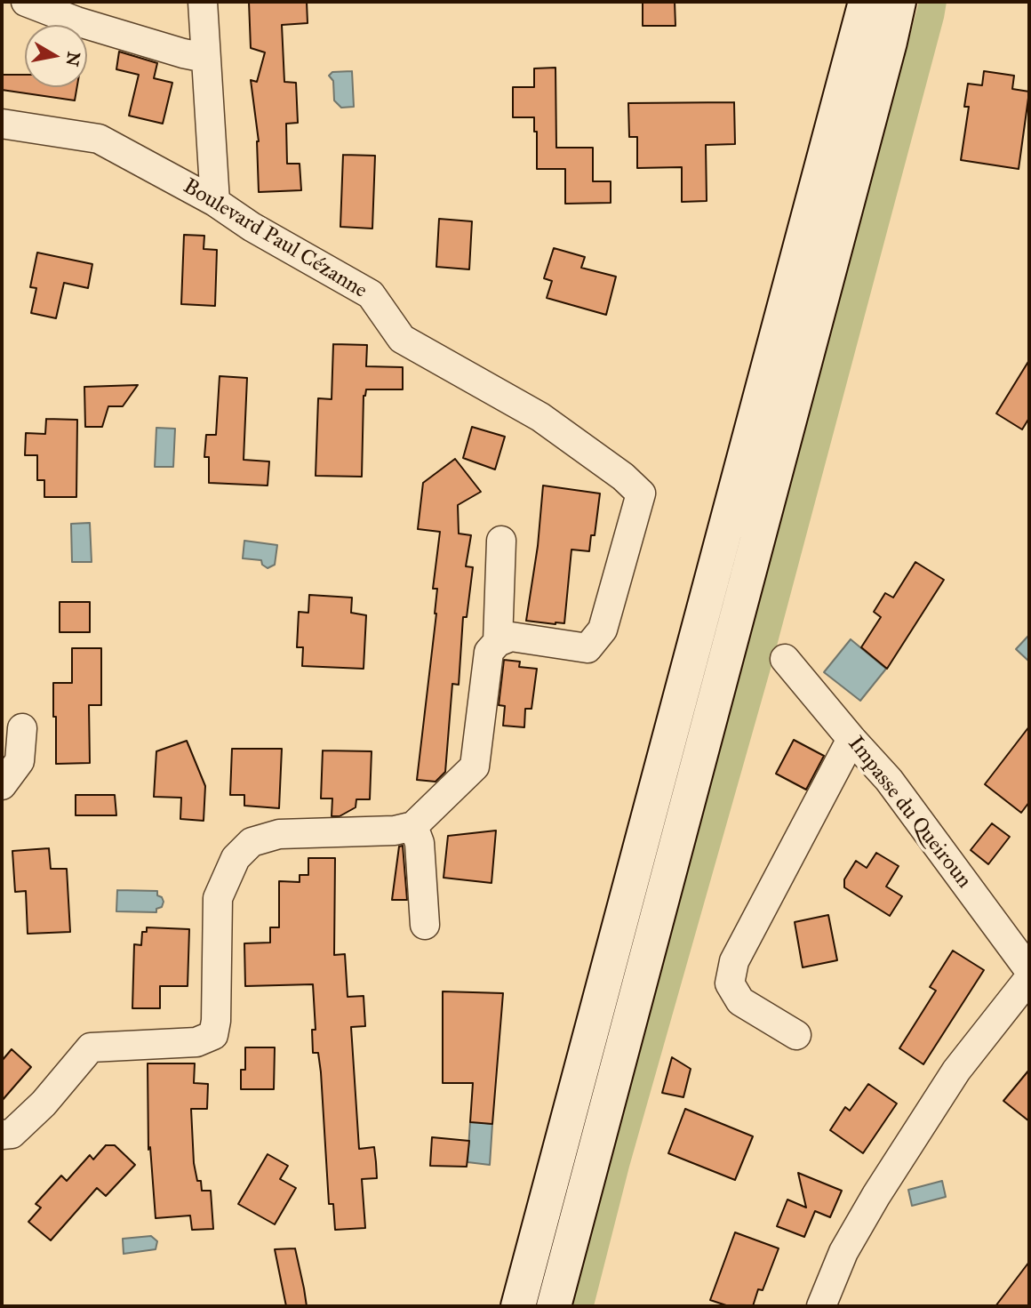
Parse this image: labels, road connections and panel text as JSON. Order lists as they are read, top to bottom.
{
  "streets": {
    "street": ["Boulevard Paul Cézanne", "Impasse du Queiroun"]
  },
  "north": "right"
}
